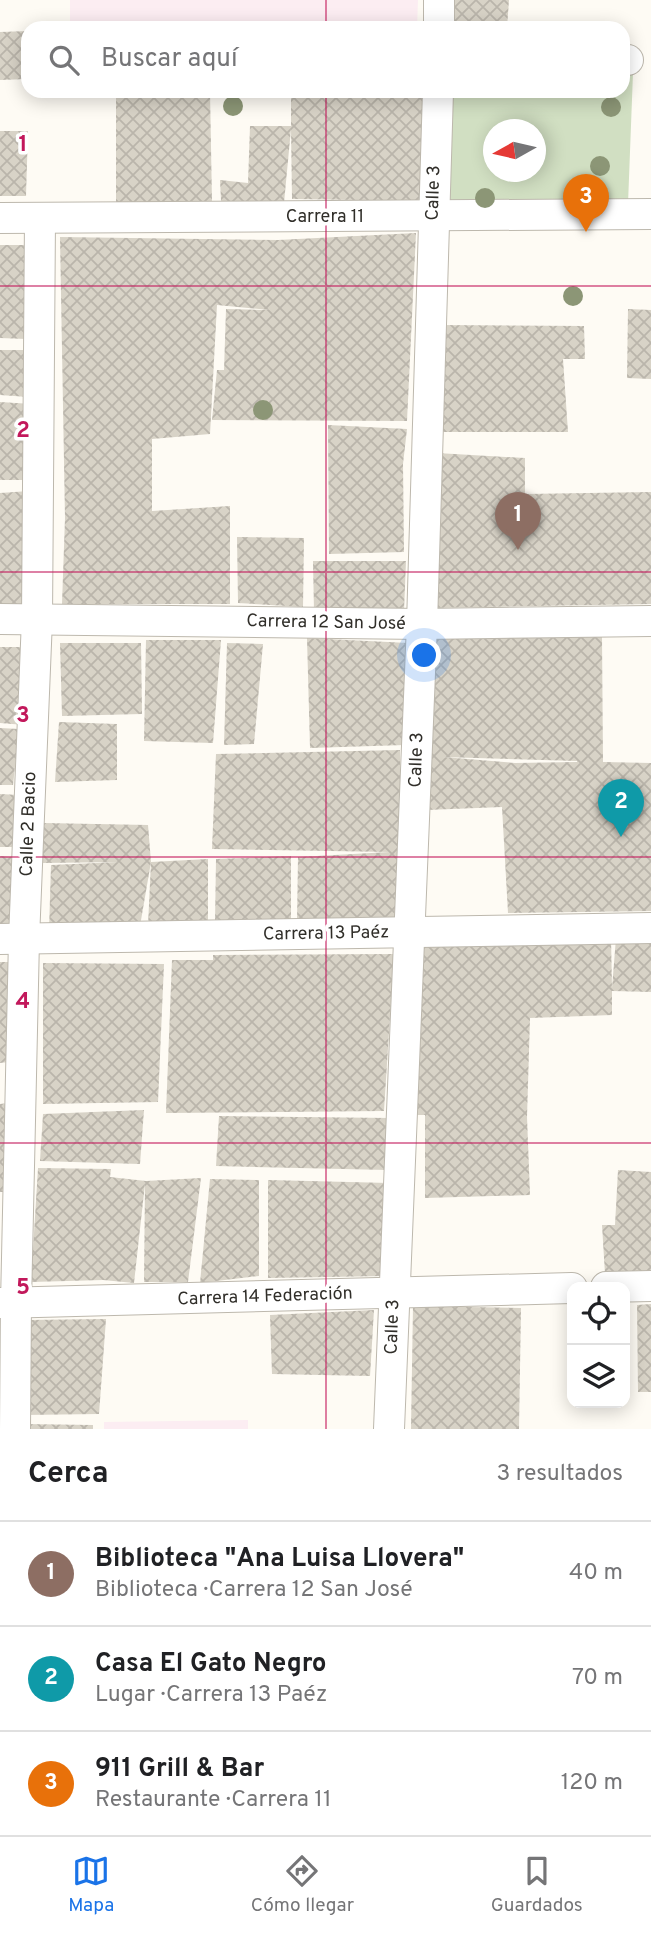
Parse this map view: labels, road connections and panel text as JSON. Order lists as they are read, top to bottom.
{
  "streets": {
    "street": [
      "Calle 3",
      "Carrera 11",
      "Carrera 12 San José",
      "Calle 2 Bacio",
      "Carrera 13 Paéz",
      "Carrera 14 Federación"
    ]
  },
  "crossings": [
    ["Calle 3", "Carrera 11"],
    ["Calle 3", "Carrera 12 San José"],
    ["Calle 3", "Carrera 13 Paéz"],
    ["Calle 3", "Carrera 14 Federación"],
    ["Carrera 11", "Calle 2 Bacio"],
    ["Carrera 12 San José", "Calle 2 Bacio"],
    ["Calle 2 Bacio", "Carrera 13 Paéz"],
    ["Calle 2 Bacio", "Carrera 14 Federación"]
  ],
  "north": "left",
  "page": {
    "search": "Buscar aquí",
    "pins": ["3", "1", "2"],
    "heading": ["Cerca", "3 resultados"],
    "list": [
      {
        "mark": "1",
        "name": "Biblioteca \"Ana Luisa Llovera\"",
        "note": "Biblioteca · Carrera 12 San José",
        "value": "40 m"
      },
      {
        "mark": "2",
        "name": "Casa El Gato Negro",
        "note": "Lugar · Carrera 13 Paéz",
        "value": "70 m"
      },
      {
        "mark": "3",
        "name": "911 Grill & Bar",
        "note": "Restaurante · Carrera 11",
        "value": "120 m"
      }
    ],
    "nav": ["Mapa", "Cómo llegar", "Guardados"]
  },
  "grid": {
    "rows": [
      "1",
      "2",
      "3",
      "4",
      "5"
    ]
  }
}
